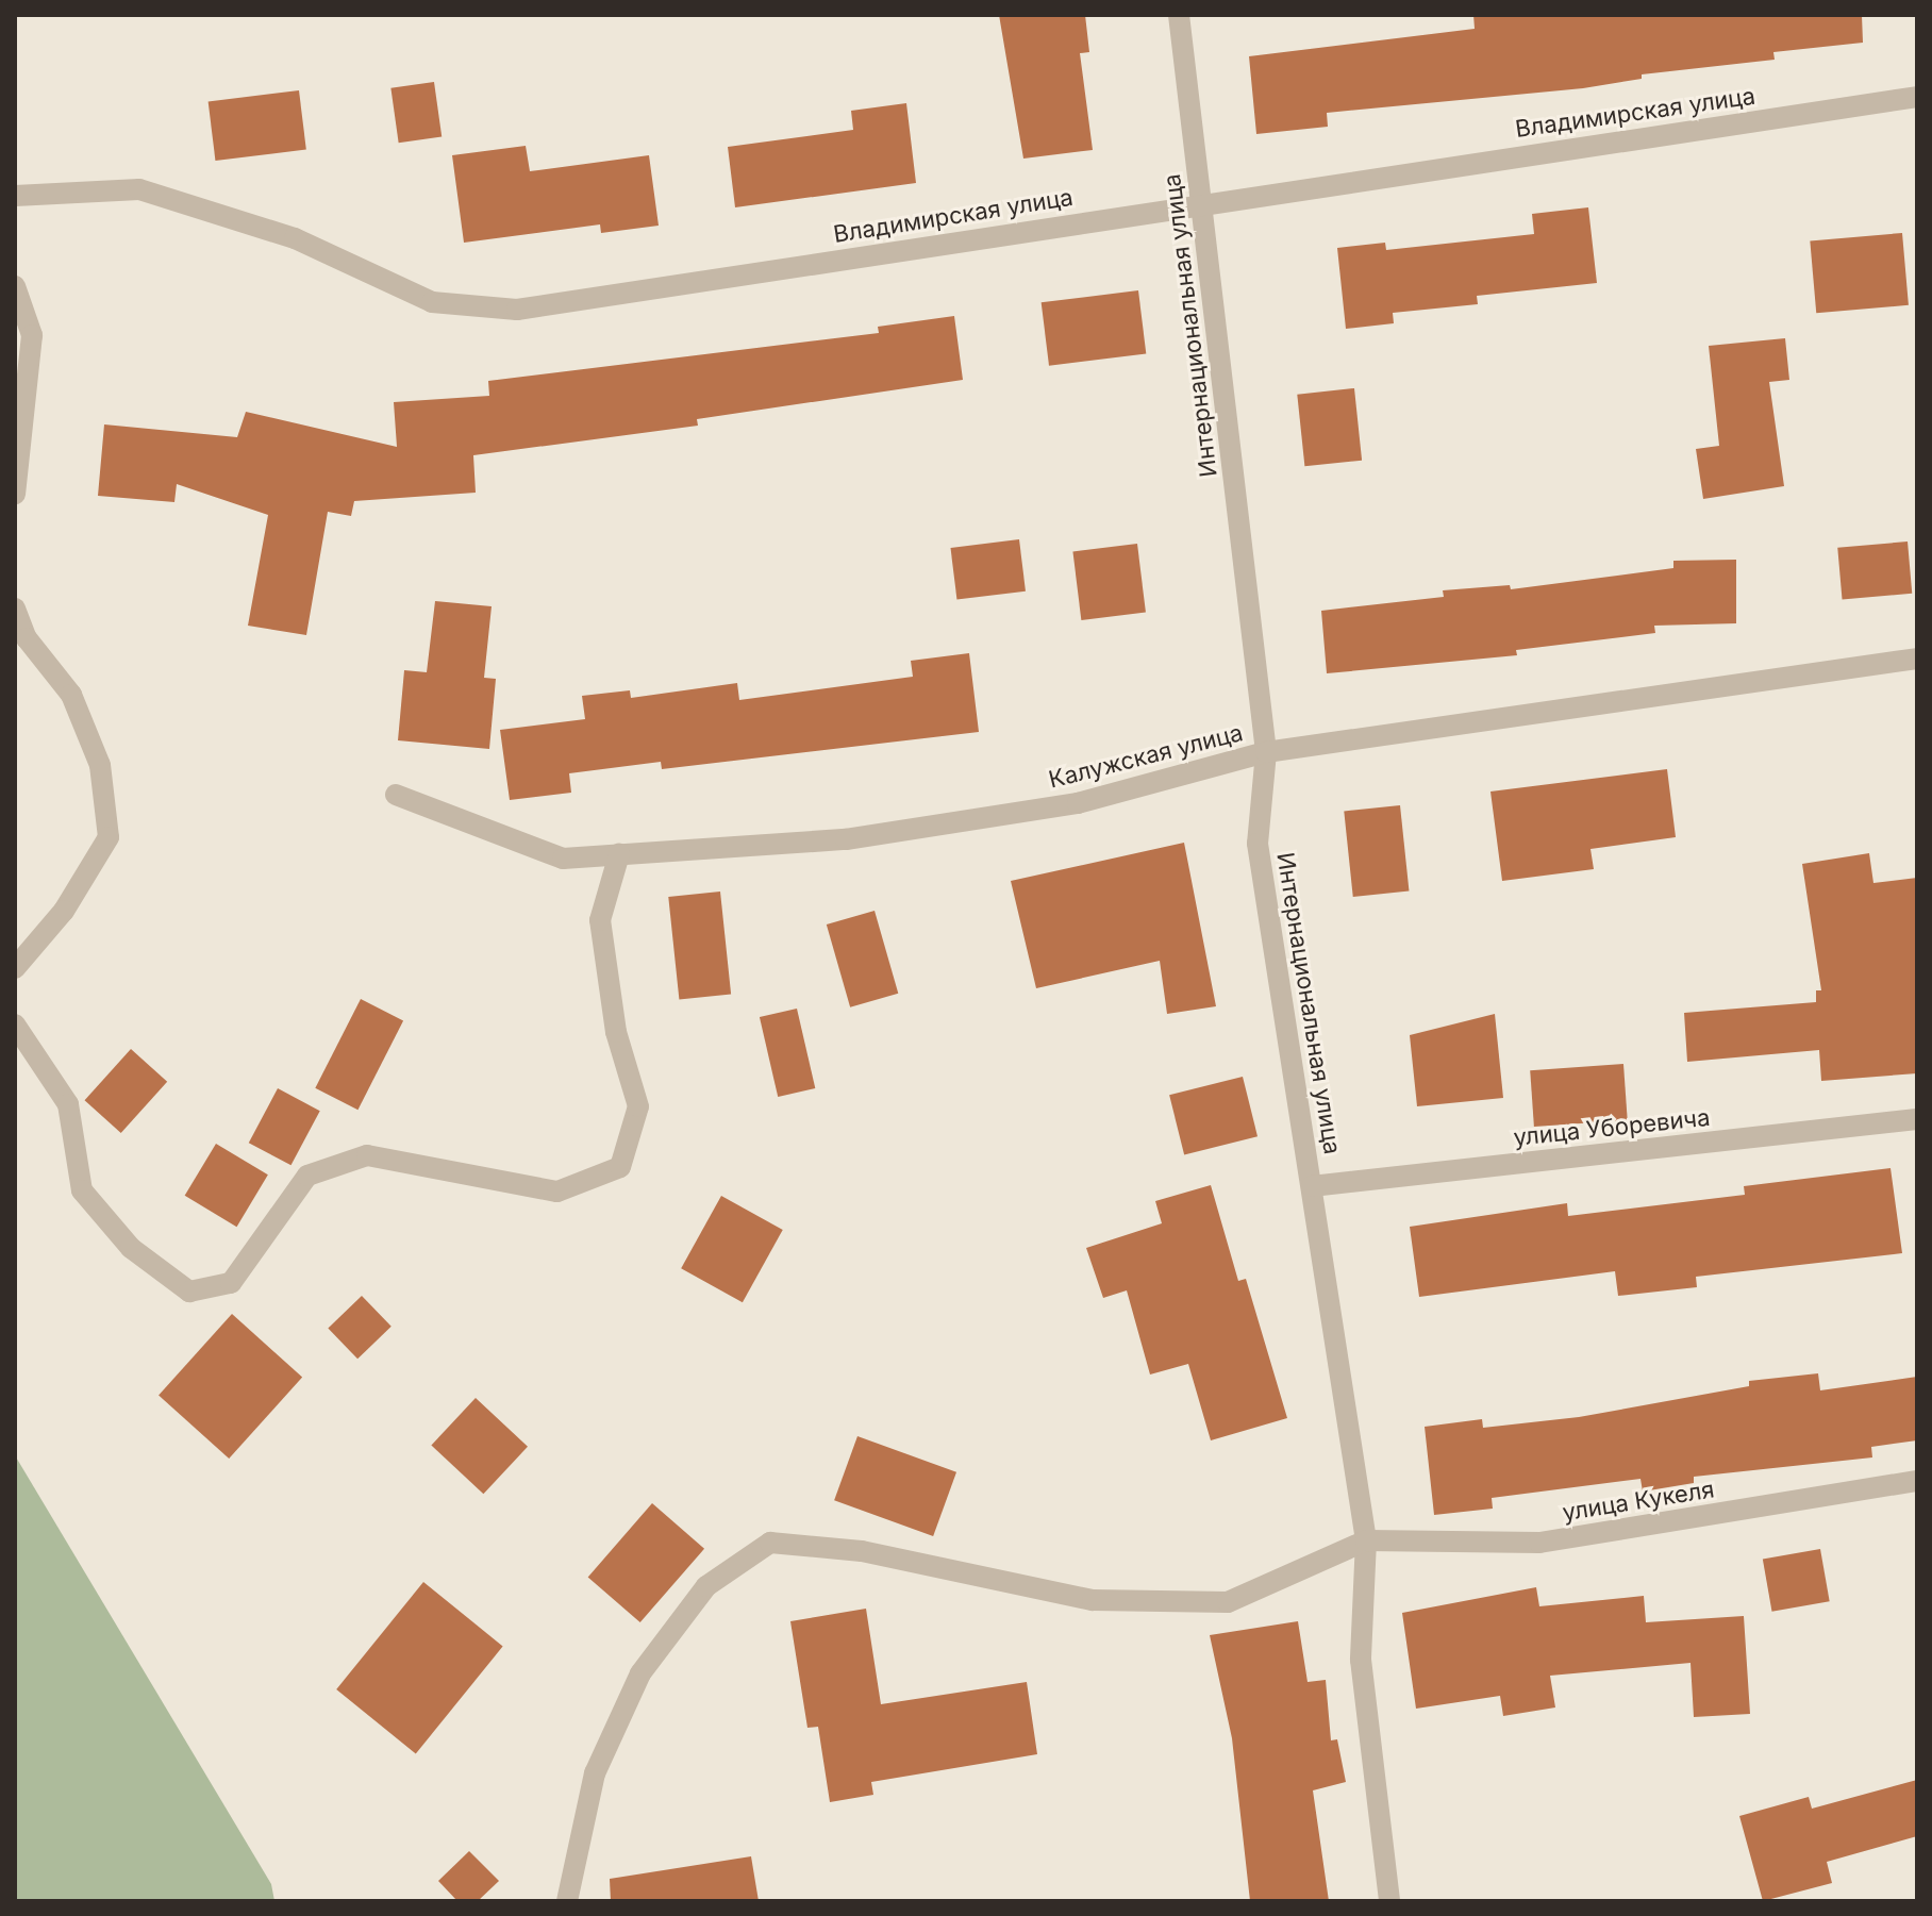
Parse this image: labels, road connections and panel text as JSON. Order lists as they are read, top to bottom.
{
  "streets": {
    "street": [
      "Владимирская улица",
      "Интернациональная улица",
      "Калужская улица",
      "улица Уборевича",
      "улица Кукеля"
    ]
  },
  "crossings": [
    ["Владимирская улица", "Интернациональная улица"],
    ["Интернациональная улица", "Калужская улица"],
    ["Интернациональная улица", "улица Уборевича"],
    ["Интернациональная улица", "улица Кукеля"]
  ]
}
